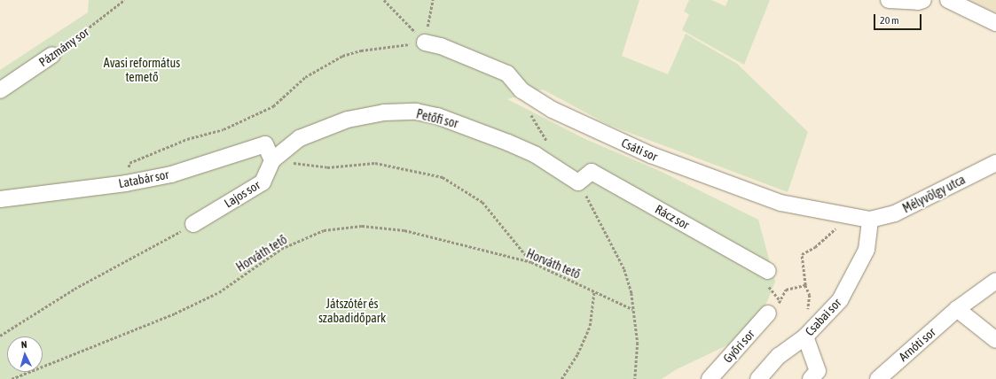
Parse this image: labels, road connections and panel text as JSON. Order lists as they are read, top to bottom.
{
  "streets": {
    "street": [
      "Pázmány sor",
      "Petőfi sor",
      "Csáti sor",
      "Latabár sor",
      "Lajos sor",
      "Mélyvölgy utca",
      "Rácz sor",
      "Csabai sor",
      "Arnóti sor",
      "Győri sor"
    ],
    "path": ["Horváth tető"]
  },
  "crossings": [
    ["Petőfi sor", "Latabár sor"],
    ["Petőfi sor", "Lajos sor"],
    ["Petőfi sor", "Rácz sor"],
    ["Csáti sor", "Mélyvölgy utca"],
    ["Csáti sor", "Csabai sor"],
    ["Latabár sor", "Lajos sor"],
    ["Mélyvölgy utca", "Csabai sor"]
  ],
  "parks": ["Avasi református temető", "Játszótér és szabadidőpark"],
  "scale_bar": "20 m",
  "north": "top"
}
